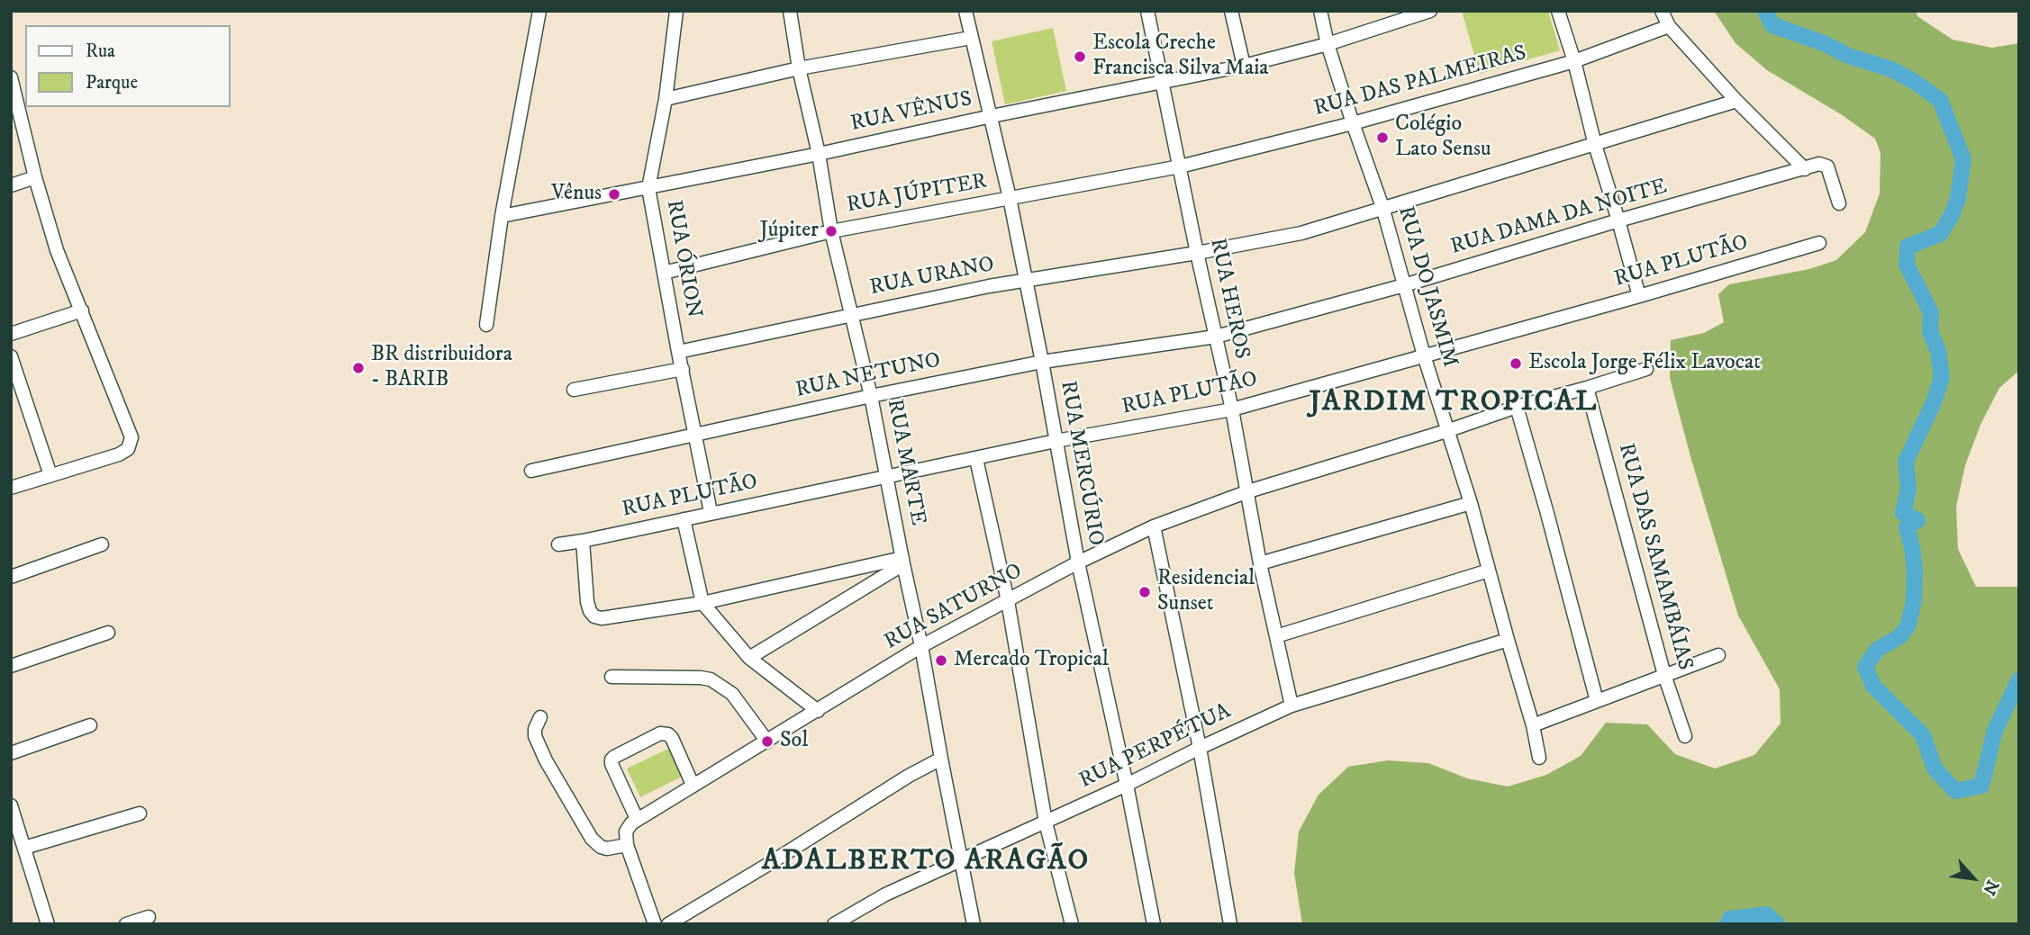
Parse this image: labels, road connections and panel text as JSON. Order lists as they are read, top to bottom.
{
  "streets": {
    "street": [
      "RUA DAS PALMEIRAS",
      "RUA VÊNUS",
      "RUA JÚPITER",
      "RUA DAMA DA NOITE",
      "RUA ÓRION",
      "RUA PLUTÃO",
      "RUA URANO",
      "RUA DO JASMIM",
      "RUA HEROS",
      "RUA NETUNO",
      "RUA MARTE",
      "RUA MERCÚRIO",
      "RUA DAS SAMAMBÁIAS",
      "RUA SATURNO",
      "RUA PERPÉTUA"
    ]
  },
  "crossings": [
    ["RUA DAS PALMEIRAS", "RUA JÚPITER"],
    ["RUA DAS PALMEIRAS", "RUA DO JASMIM"],
    ["RUA DAS PALMEIRAS", "RUA HEROS"],
    ["RUA VÊNUS", "RUA ÓRION"],
    ["RUA VÊNUS", "RUA DO JASMIM"],
    ["RUA VÊNUS", "RUA HEROS"],
    ["RUA VÊNUS", "RUA MARTE"],
    ["RUA VÊNUS", "RUA MERCÚRIO"],
    ["RUA JÚPITER", "RUA ÓRION"],
    ["RUA JÚPITER", "RUA HEROS"],
    ["RUA JÚPITER", "RUA MARTE"],
    ["RUA JÚPITER", "RUA MERCÚRIO"],
    ["RUA DAMA DA NOITE", "RUA DO JASMIM"],
    ["RUA DAMA DA NOITE", "RUA HEROS"],
    ["RUA DAMA DA NOITE", "RUA NETUNO"],
    ["RUA ÓRION", "RUA PLUTÃO"],
    ["RUA ÓRION", "RUA URANO"],
    ["RUA ÓRION", "RUA NETUNO"],
    ["RUA PLUTÃO", "RUA DO JASMIM"],
    ["RUA PLUTÃO", "RUA HEROS"],
    ["RUA PLUTÃO", "RUA MARTE"],
    ["RUA PLUTÃO", "RUA MERCÚRIO"],
    ["RUA URANO", "RUA DO JASMIM"],
    ["RUA URANO", "RUA HEROS"],
    ["RUA URANO", "RUA MARTE"],
    ["RUA URANO", "RUA MERCÚRIO"],
    ["RUA DO JASMIM", "RUA SATURNO"],
    ["RUA DO JASMIM", "RUA PERPÉTUA"],
    ["RUA HEROS", "RUA NETUNO"],
    ["RUA HEROS", "RUA SATURNO"],
    ["RUA HEROS", "RUA PERPÉTUA"],
    ["RUA NETUNO", "RUA MARTE"],
    ["RUA NETUNO", "RUA MERCÚRIO"],
    ["RUA MARTE", "RUA SATURNO"],
    ["RUA MARTE", "RUA PERPÉTUA"],
    ["RUA MERCÚRIO", "RUA SATURNO"],
    ["RUA MERCÚRIO", "RUA PERPÉTUA"],
    ["RUA DAS SAMAMBÁIAS", "RUA SATURNO"]
  ],
  "districts": ["JARDIM TROPICAL", "ADALBERTO ARAGÃO"],
  "places": [
    "Escola Creche Francisca Silva Maia",
    "Colégio Lato Sensu",
    "Vênus",
    "Júpiter",
    "Escola Jorge Félix Lavocat",
    "BR distribuidora - BARIB",
    "Residencial Sunset",
    "Mercado Tropical",
    "Sol"
  ],
  "legend": ["Rua", "Parque"],
  "north": "bottom right"
}
